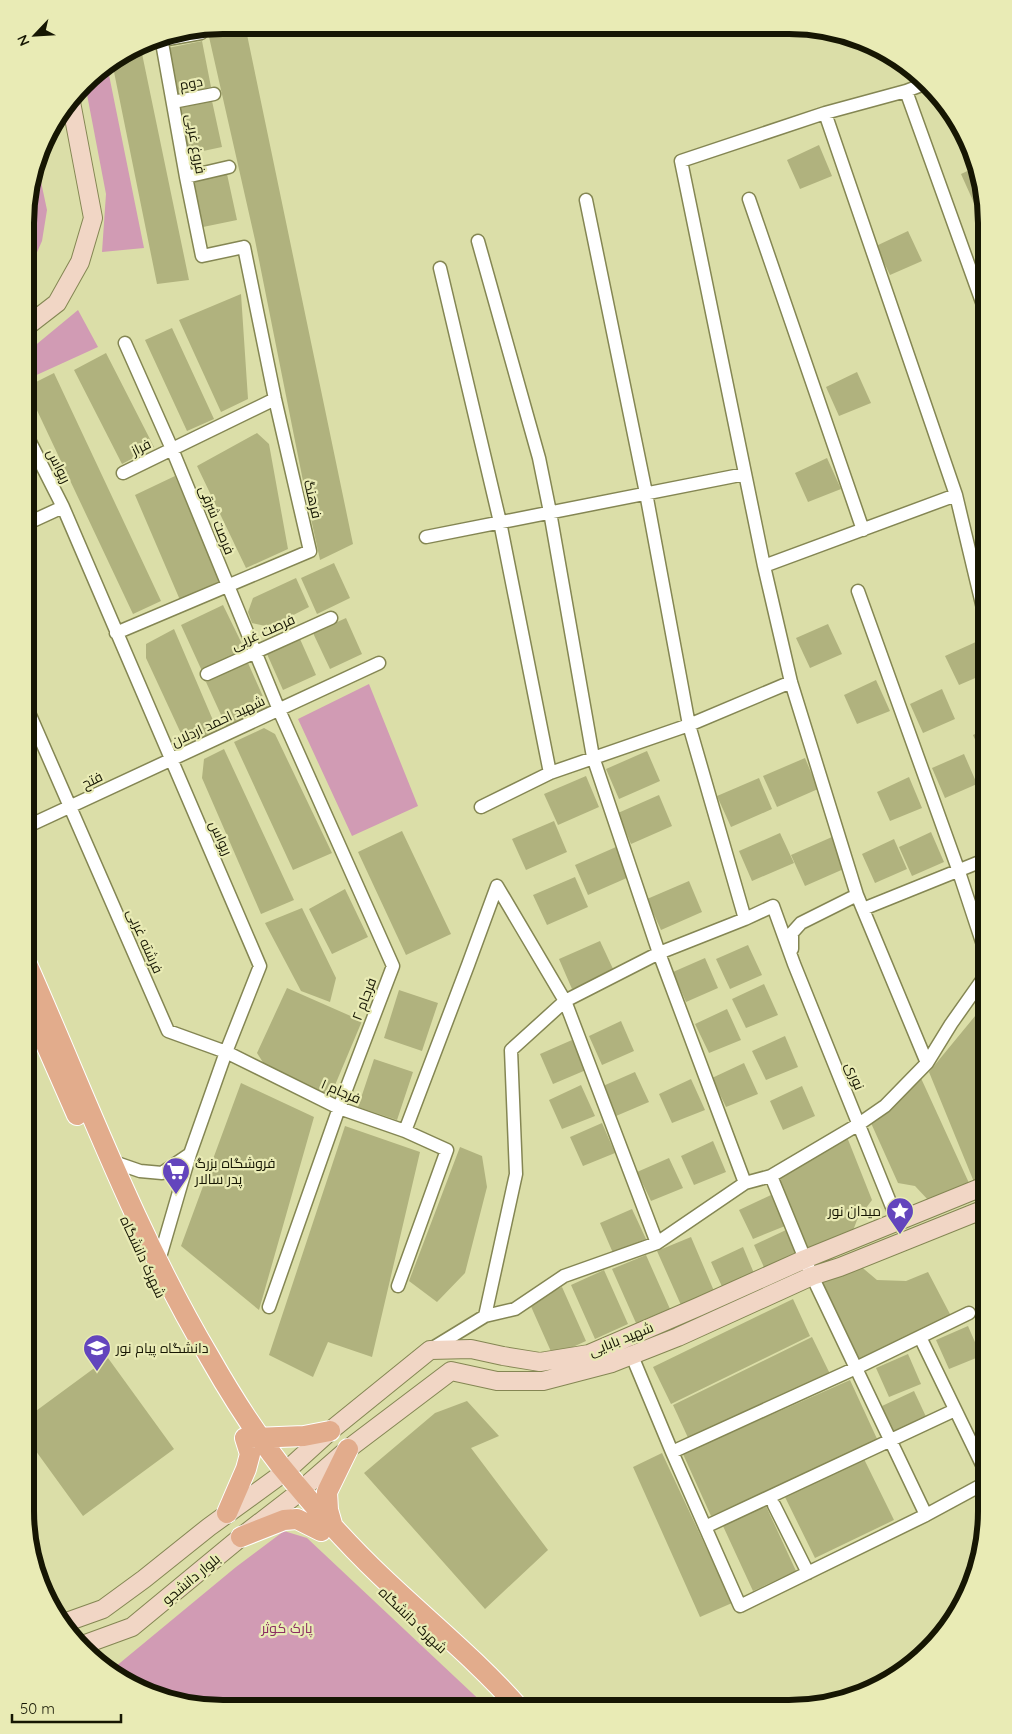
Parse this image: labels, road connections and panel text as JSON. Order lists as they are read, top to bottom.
{
  "streets": {
    "main road": ["شهرک دانشگاه", "شهید بابایی", "بلوار دانشجو"],
    "street": [
      "دوم",
      "فروغ غربی",
      "فراز",
      "ریواس",
      "فرهنگ",
      "فرصت شرقی",
      "فرصت غربی",
      "شهید احمد اردلان",
      "فتح",
      "فرشته غربی",
      "فرجام ۲",
      "نوری",
      "فرجام ۱"
    ]
  },
  "crossings": [
    ["دوم", "فروغ غربی"],
    ["فروغ غربی", "فرهنگ"],
    ["فراز", "فرهنگ"],
    ["فراز", "فرصت شرقی"],
    ["ریواس", "فرهنگ"],
    ["ریواس", "شهید احمد اردلان"],
    ["ریواس", "فتح"],
    ["ریواس", "فرشته غربی"],
    ["ریواس", "فرجام ۱"],
    ["فرهنگ", "فرصت شرقی"],
    ["فرصت شرقی", "فرصت غربی"],
    ["فرصت شرقی", "شهید احمد اردلان"],
    ["فرصت شرقی", "فرجام ۲"],
    ["شهید احمد اردلان", "فتح"],
    ["شهید احمد اردلان", "فرجام ۲"],
    ["فتح", "فرشته غربی"],
    ["فرشته غربی", "فرجام ۱"],
    ["فرجام ۲", "فرجام ۱"],
    ["نوری", "شهید بابایی"],
    ["شهید بابایی", "بلوار دانشجو"]
  ],
  "parks": ["پارک کوثر"],
  "places": {
    "supermarket": ["فروشگاه بزرگ پدر سالار"],
    "place": ["میدان نور"],
    "school or university": ["دانشگاه پیام نور"]
  },
  "scale_bar": "50 m",
  "north": "bottom left"
}
